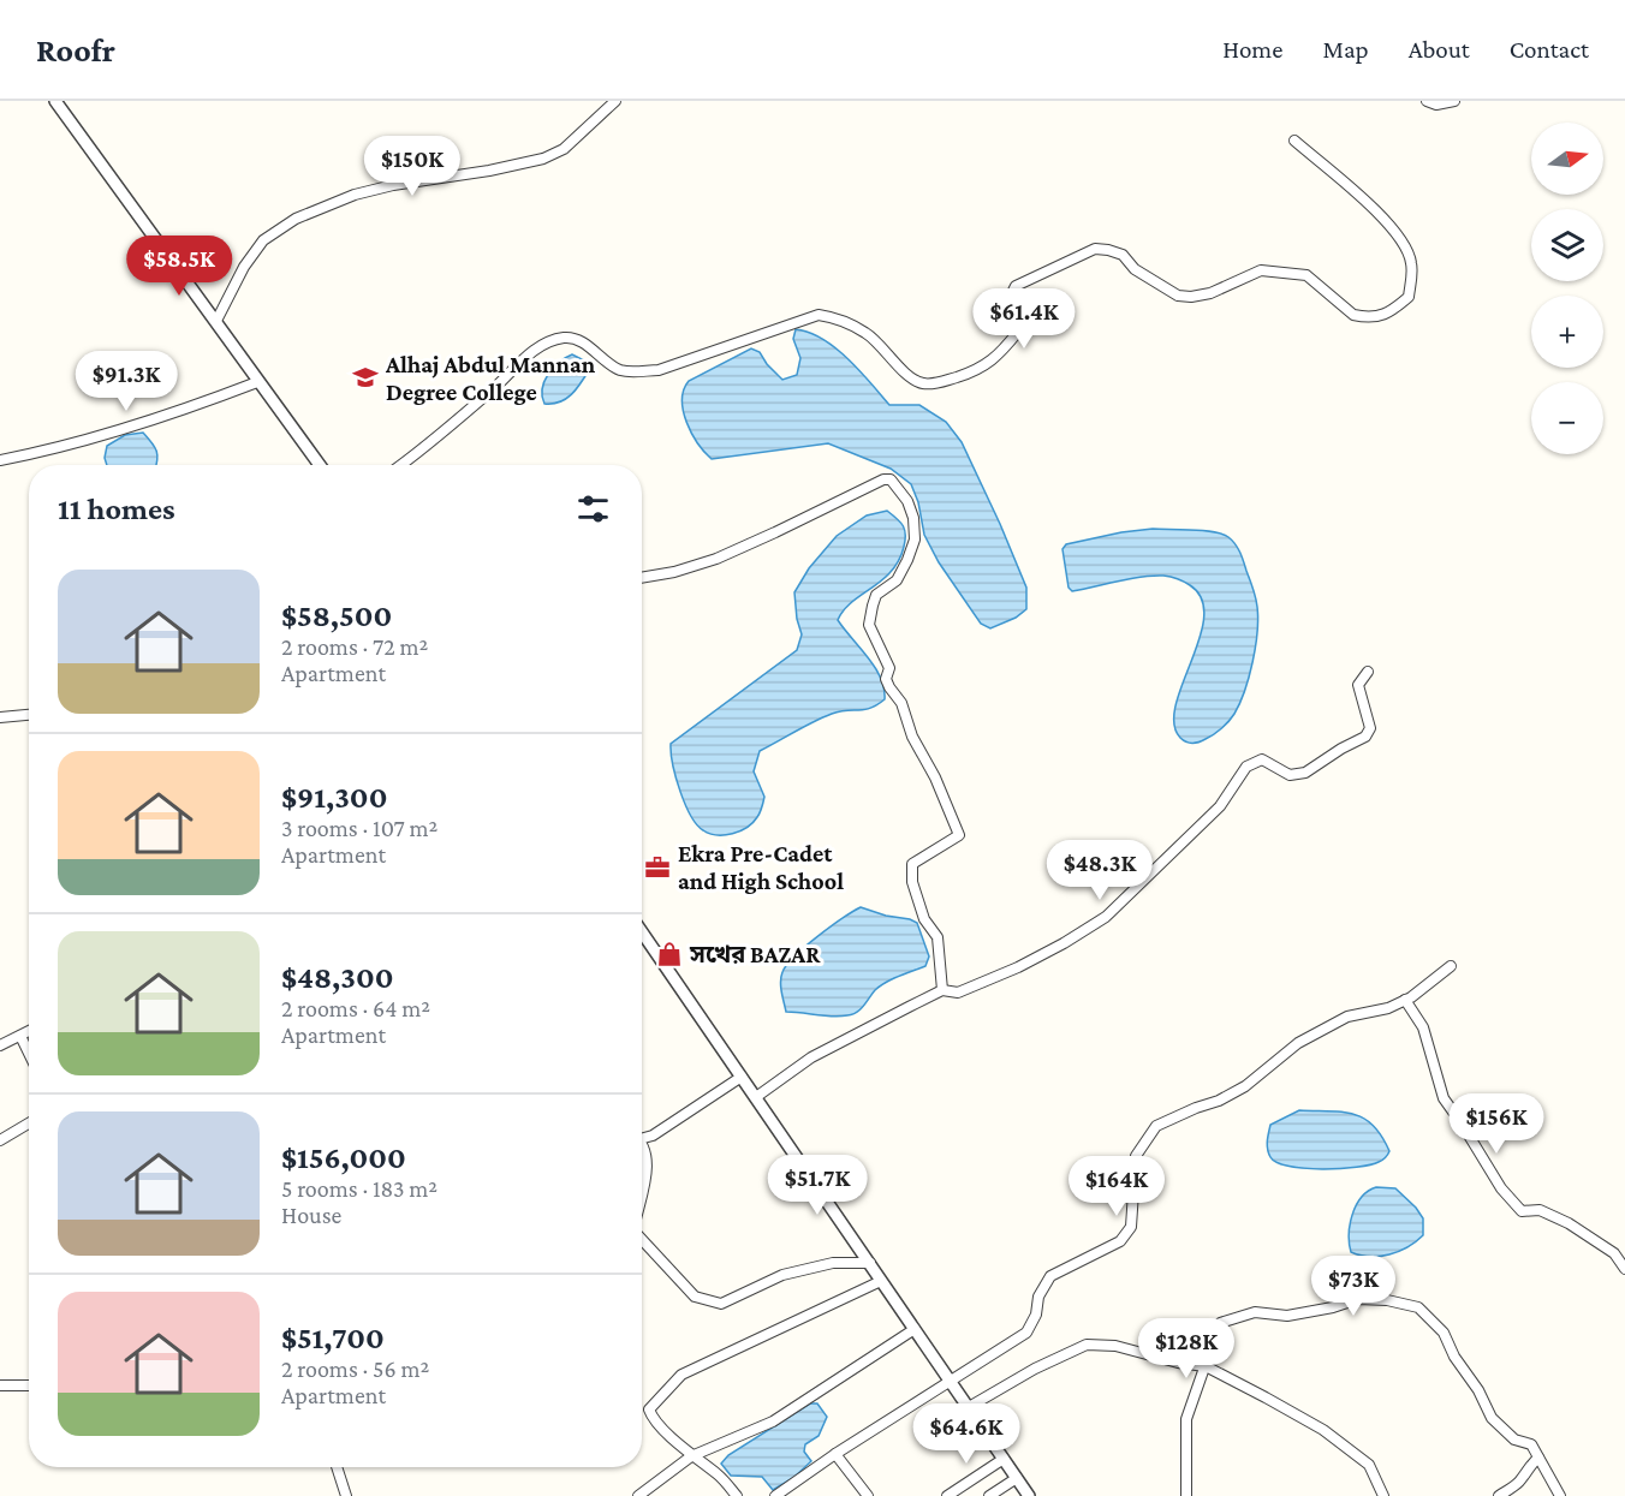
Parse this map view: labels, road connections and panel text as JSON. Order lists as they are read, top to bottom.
{
  "places": {
    "school or university": ["Alhaj Abdul Mannan Degree College"],
    "office": ["Ekra Pre-Cadet and High School"],
    "shop": ["সখের BAZAR"]
  },
  "north": "right",
  "page": {
    "header": "Roofr",
    "nav": [
      "Home",
      "Map",
      "About",
      "Contact"
    ],
    "map_buttons": ["+", "−"],
    "price": [
      "$150K",
      "$58.5K",
      "$61.4K",
      "$91.3K",
      "$48.3K",
      "$156K",
      "$51.7K",
      "$164K",
      "$73K",
      "$128K",
      "$64.6K"
    ],
    "heading": "11 homes",
    "list": [
      {
        "name": "$58,500",
        "note": "2 rooms · 72 m² · Apartment"
      },
      {
        "name": "$91,300",
        "note": "3 rooms · 107 m² · Apartment"
      },
      {
        "name": "$48,300",
        "note": "2 rooms · 64 m² · Apartment"
      },
      {
        "name": "$156,000",
        "note": "5 rooms · 183 m² · House"
      },
      {
        "name": "$51,700",
        "note": "2 rooms · 56 m² · Apartment"
      }
    ]
  }
}
